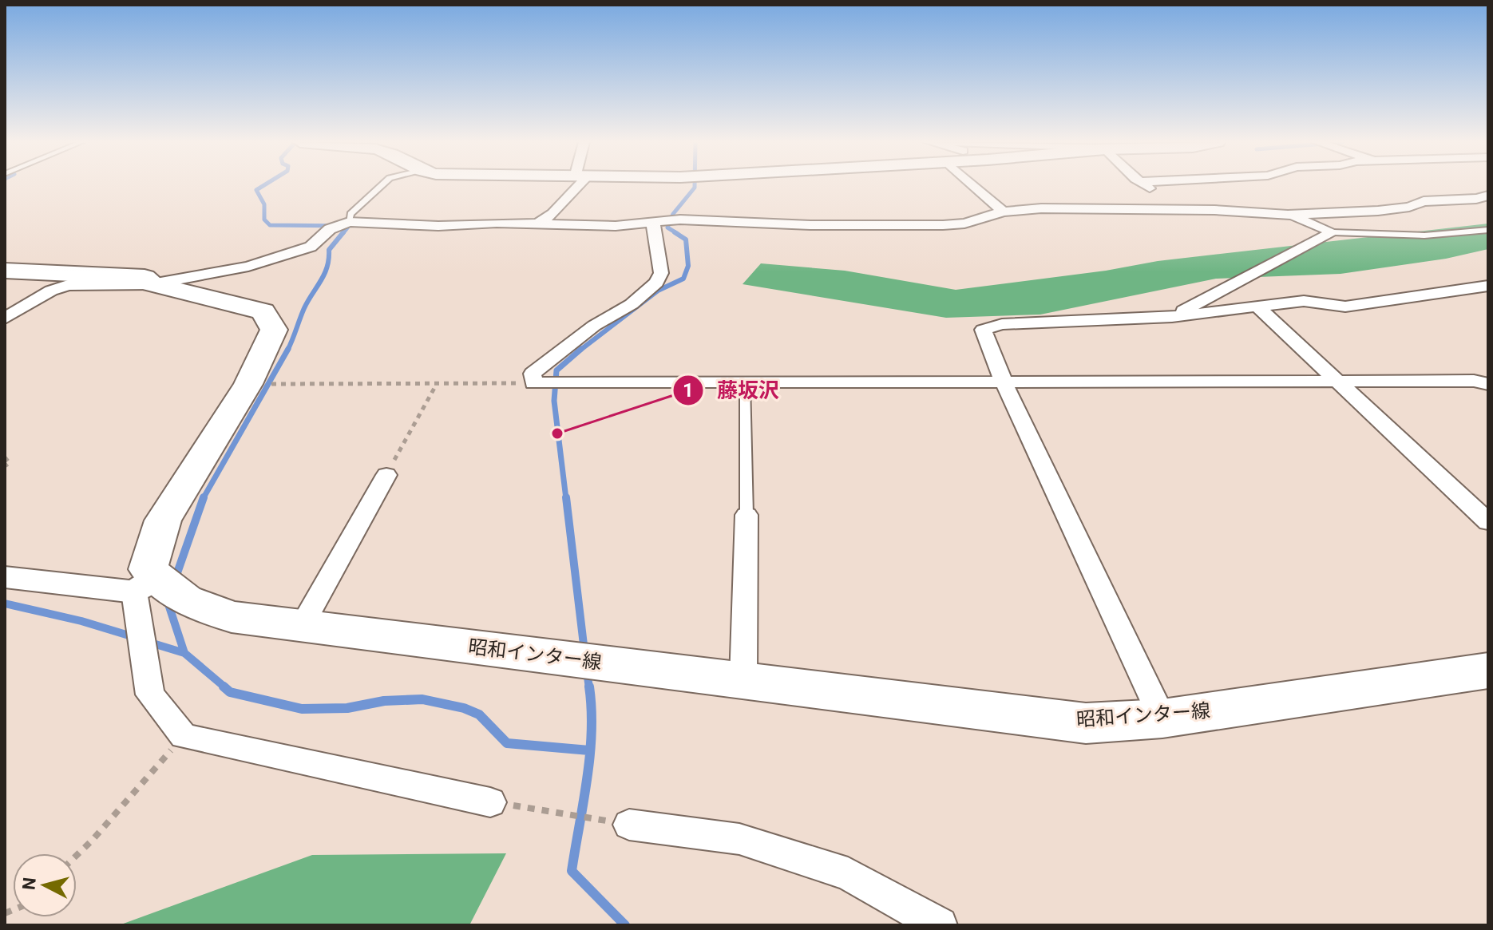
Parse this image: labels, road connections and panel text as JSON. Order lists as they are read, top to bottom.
{
  "streets": {
    "main road": ["昭和インター線"]
  },
  "places": ["藤坂沢"],
  "north": "left"
}
